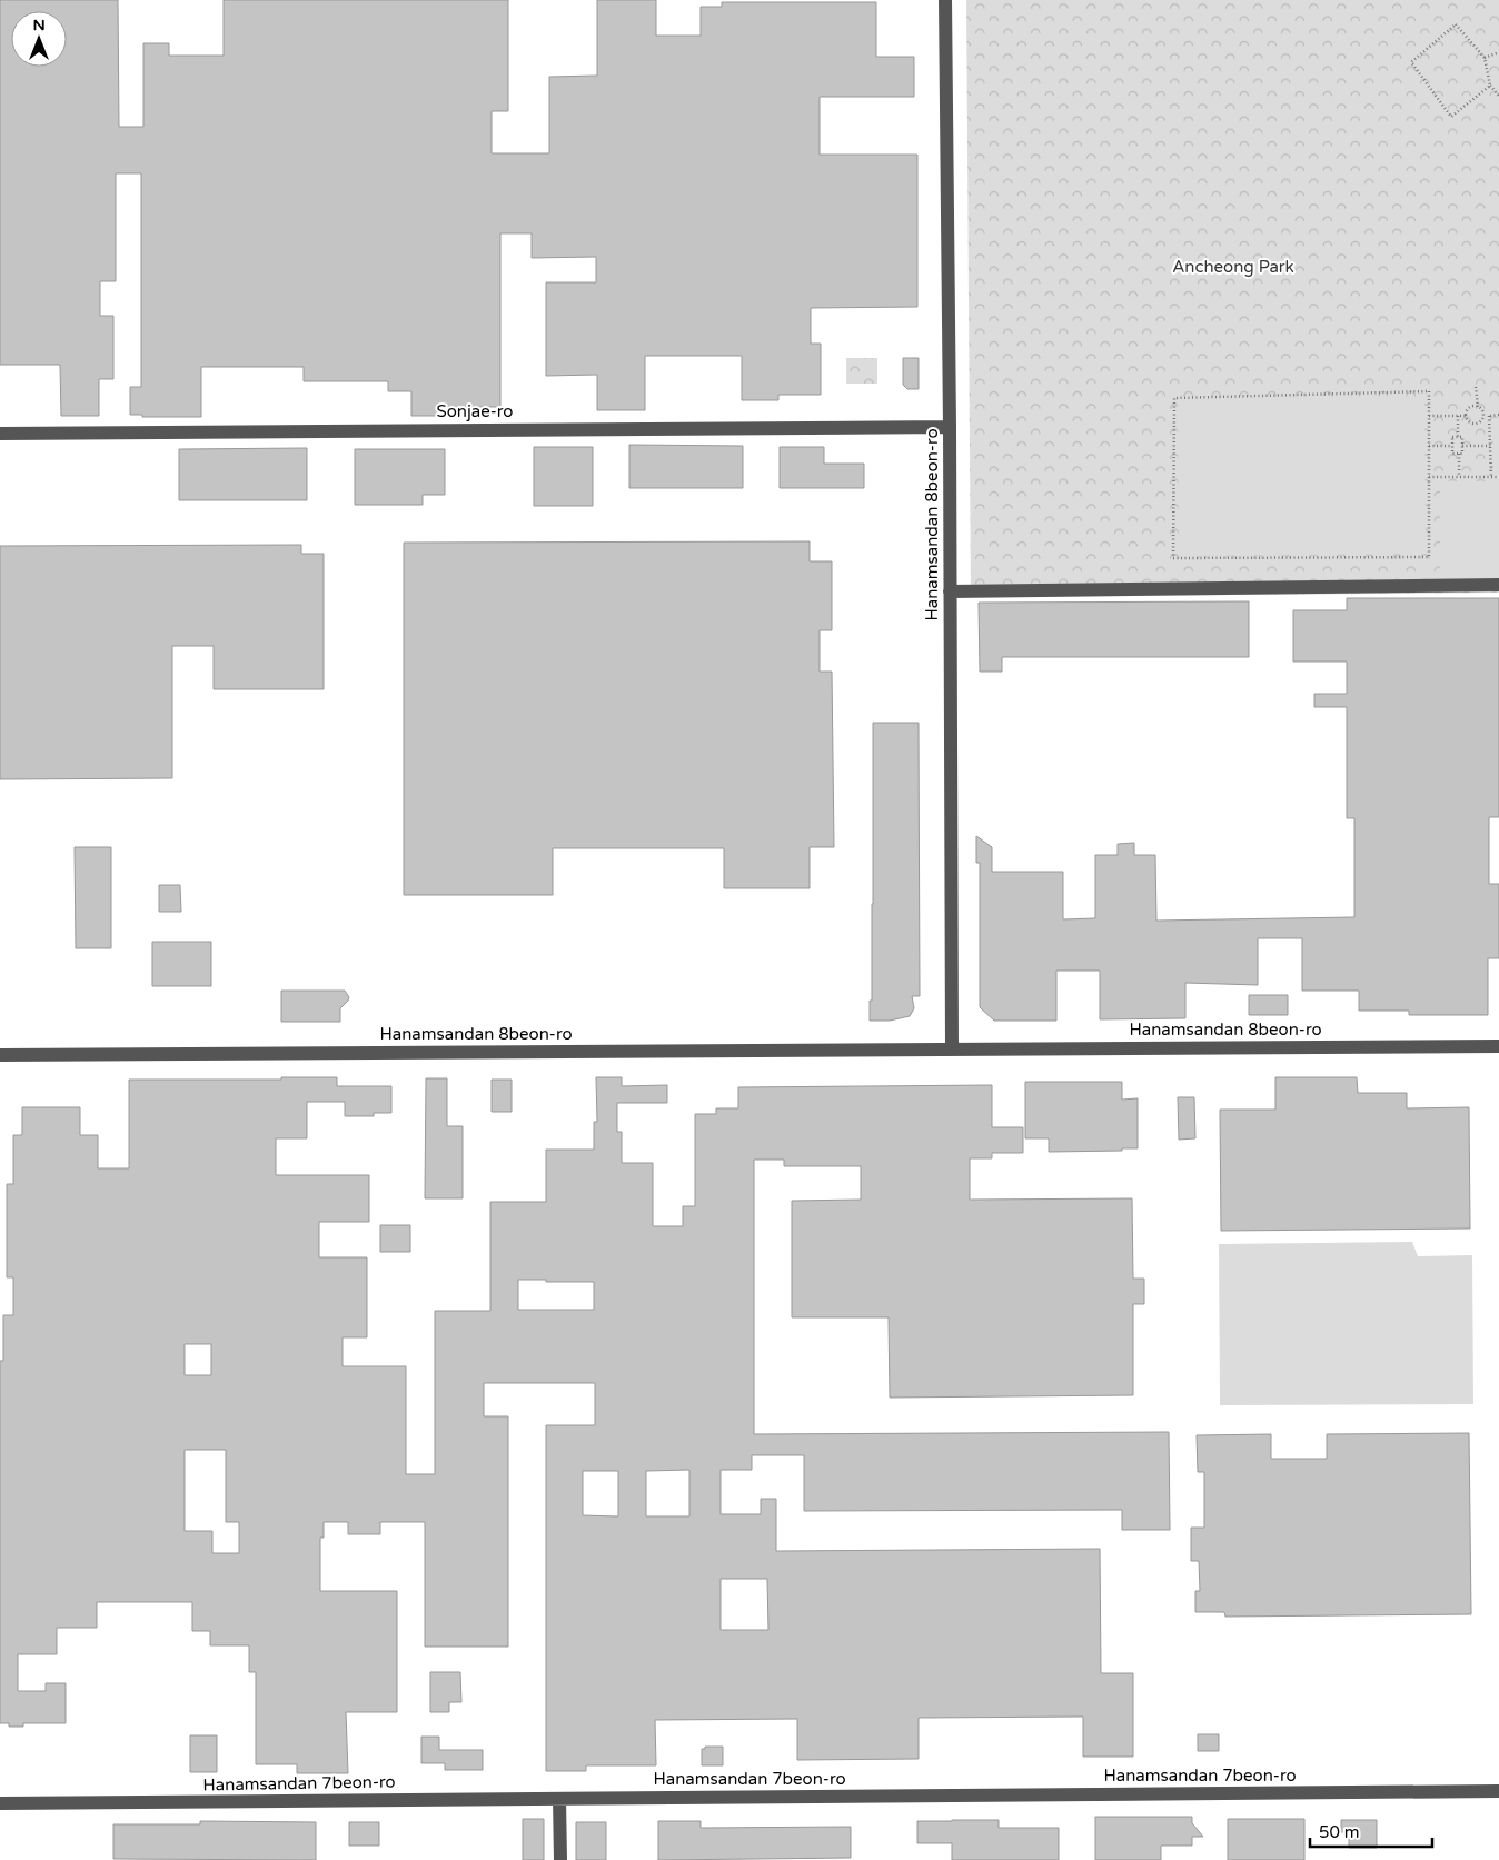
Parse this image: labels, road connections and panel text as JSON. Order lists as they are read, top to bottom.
{
  "streets": {
    "street": ["Sonjae-ro", "Hanamsandan 8beon-ro", "Hanamsandan 7beon-ro"]
  },
  "crossings": [
    ["Sonjae-ro", "Hanamsandan 8beon-ro"]
  ],
  "parks": ["Ancheong Park"],
  "scale_bar": "50 m",
  "north": "top"
}
